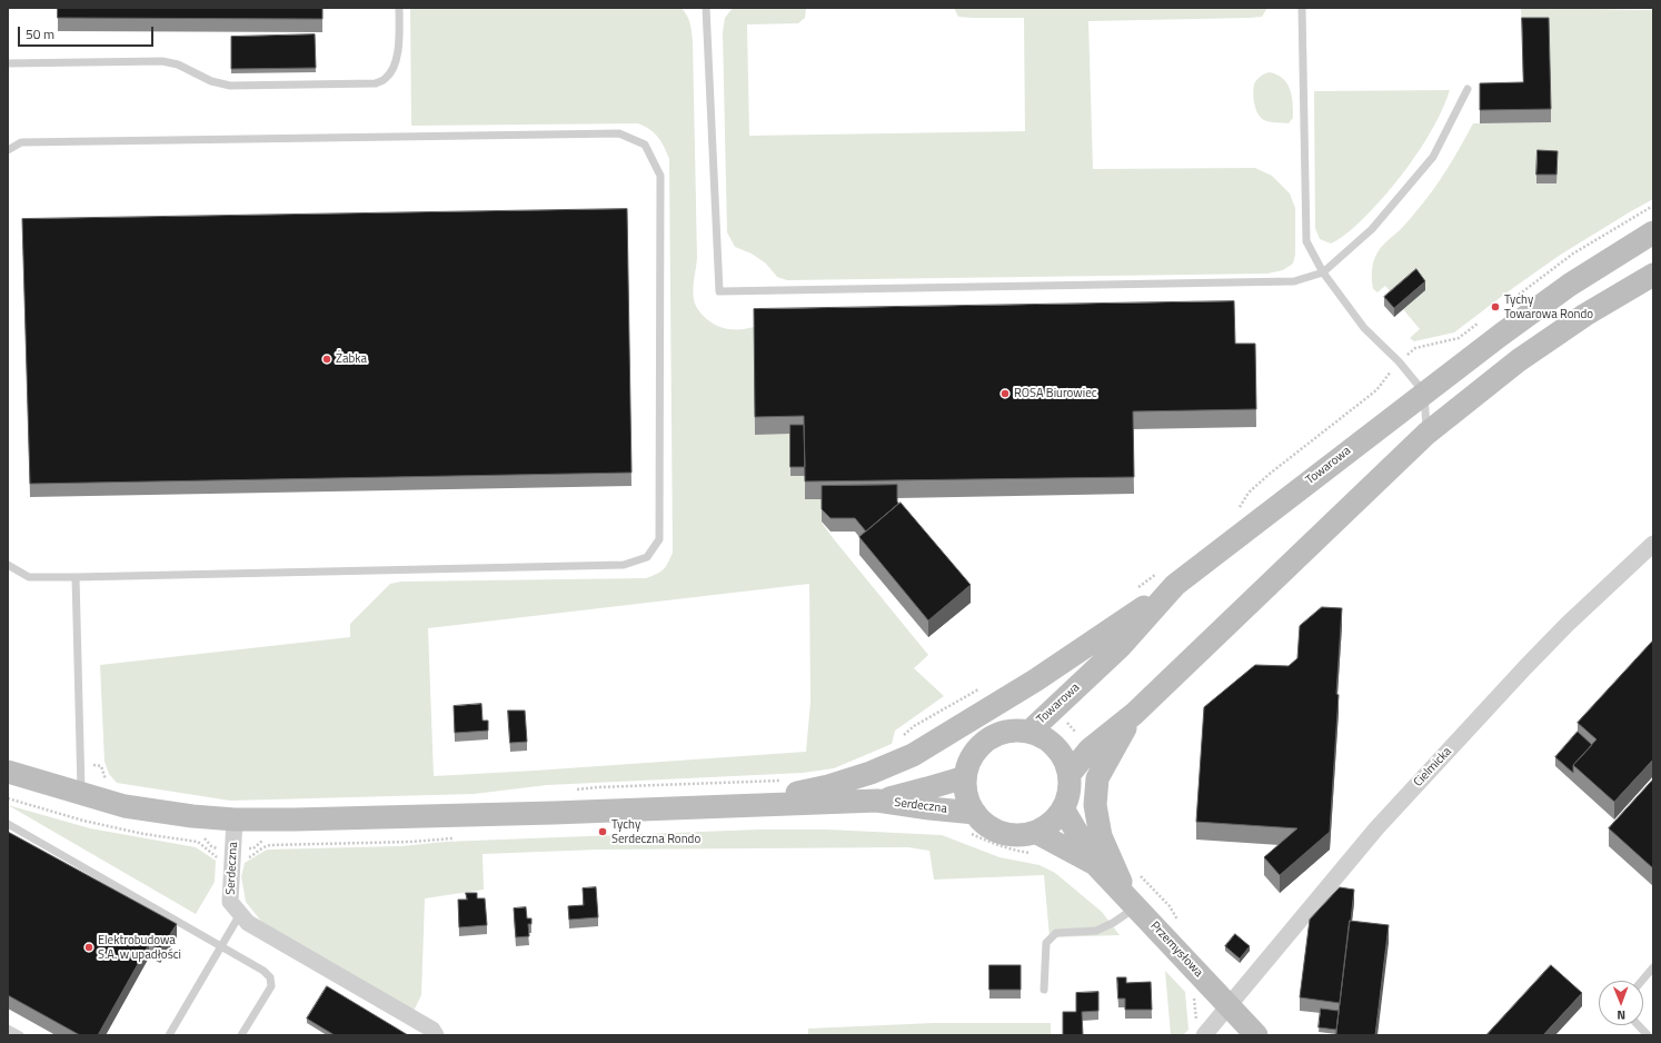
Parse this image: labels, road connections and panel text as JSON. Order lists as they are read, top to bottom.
{
  "streets": {
    "street": [
      "Towarowa",
      "Cielmicka",
      "Serdeczna",
      "Przemysłowa"
    ]
  },
  "crossings": [
    ["Towarowa", "Serdeczna"],
    ["Towarowa", "Przemysłowa"],
    ["Cielmicka", "Przemysłowa"],
    ["Serdeczna", "Przemysłowa"]
  ],
  "places": [
    "Tychy Towarowa Rondo",
    "Żabka",
    "ROSA Biurowiec",
    "Tychy Serdeczna Rondo",
    "Elektrobudowa S.A. w upadłości"
  ],
  "scale_bar": "50 m",
  "north": "bottom"
}
